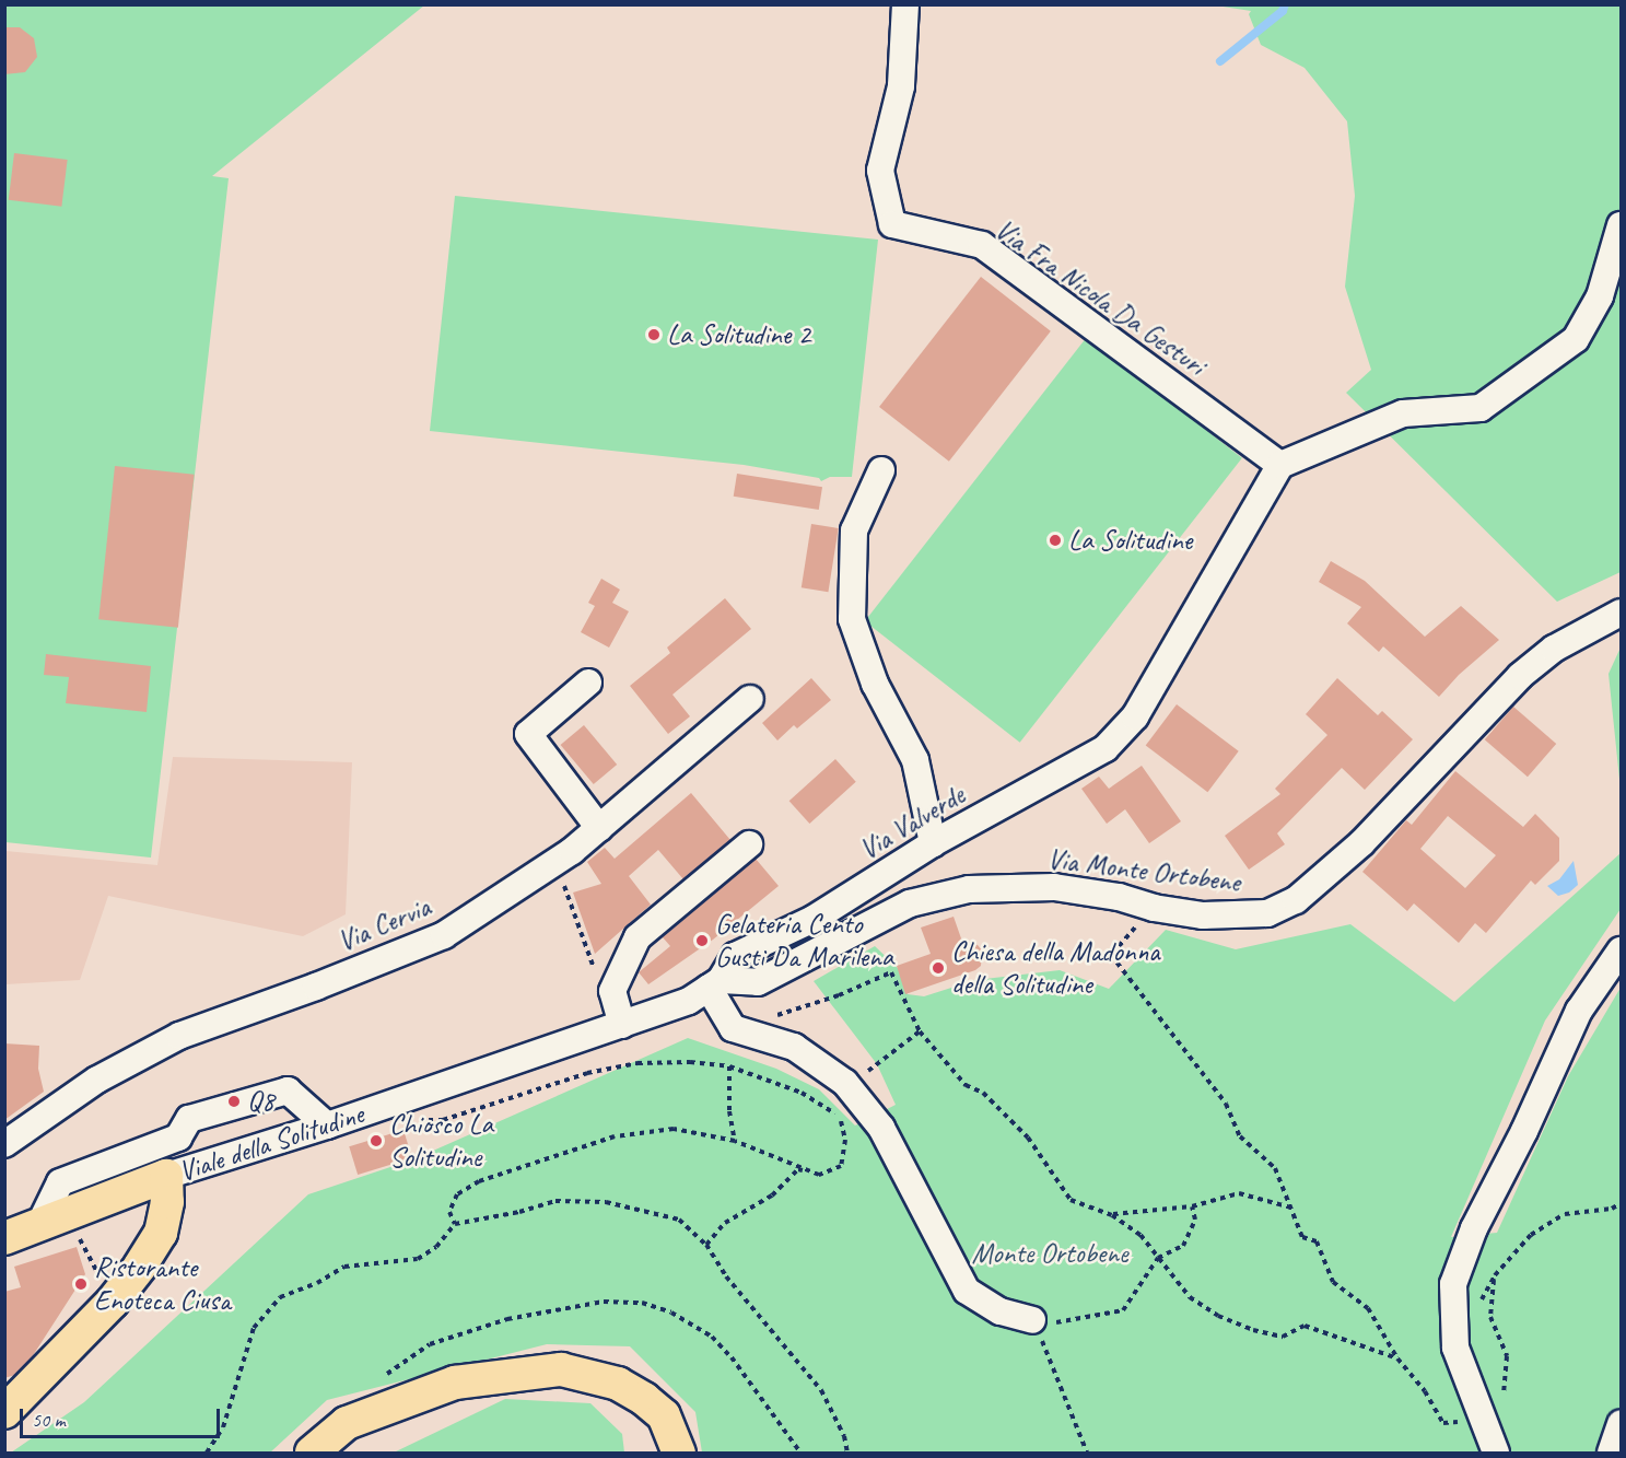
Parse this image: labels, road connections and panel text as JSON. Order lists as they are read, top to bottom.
{
  "streets": {
    "main road": ["Viale della Solitudine"],
    "street": [
      "Via Fra Nicola Da Gesturi",
      "Via Valverde",
      "Via Monte Ortobene",
      "Via Cervia"
    ]
  },
  "crossings": [
    ["Via Fra Nicola Da Gesturi", "Via Valverde"],
    ["Via Valverde", "Via Monte Ortobene"],
    ["Via Valverde", "Viale della Solitudine"],
    ["Via Monte Ortobene", "Viale della Solitudine"]
  ],
  "parks": ["Monte Ortobene"],
  "places": [
    "La Solitudine 2",
    "La Solitudine",
    "Gelateria Cento Gusti Da Marilena",
    "Chiesa della Madonna della Solitudine",
    "Q8",
    "Chiosco La Solitudine",
    "Ristorante Enoteca Ciusa"
  ],
  "scale_bar": "50 m"
}
